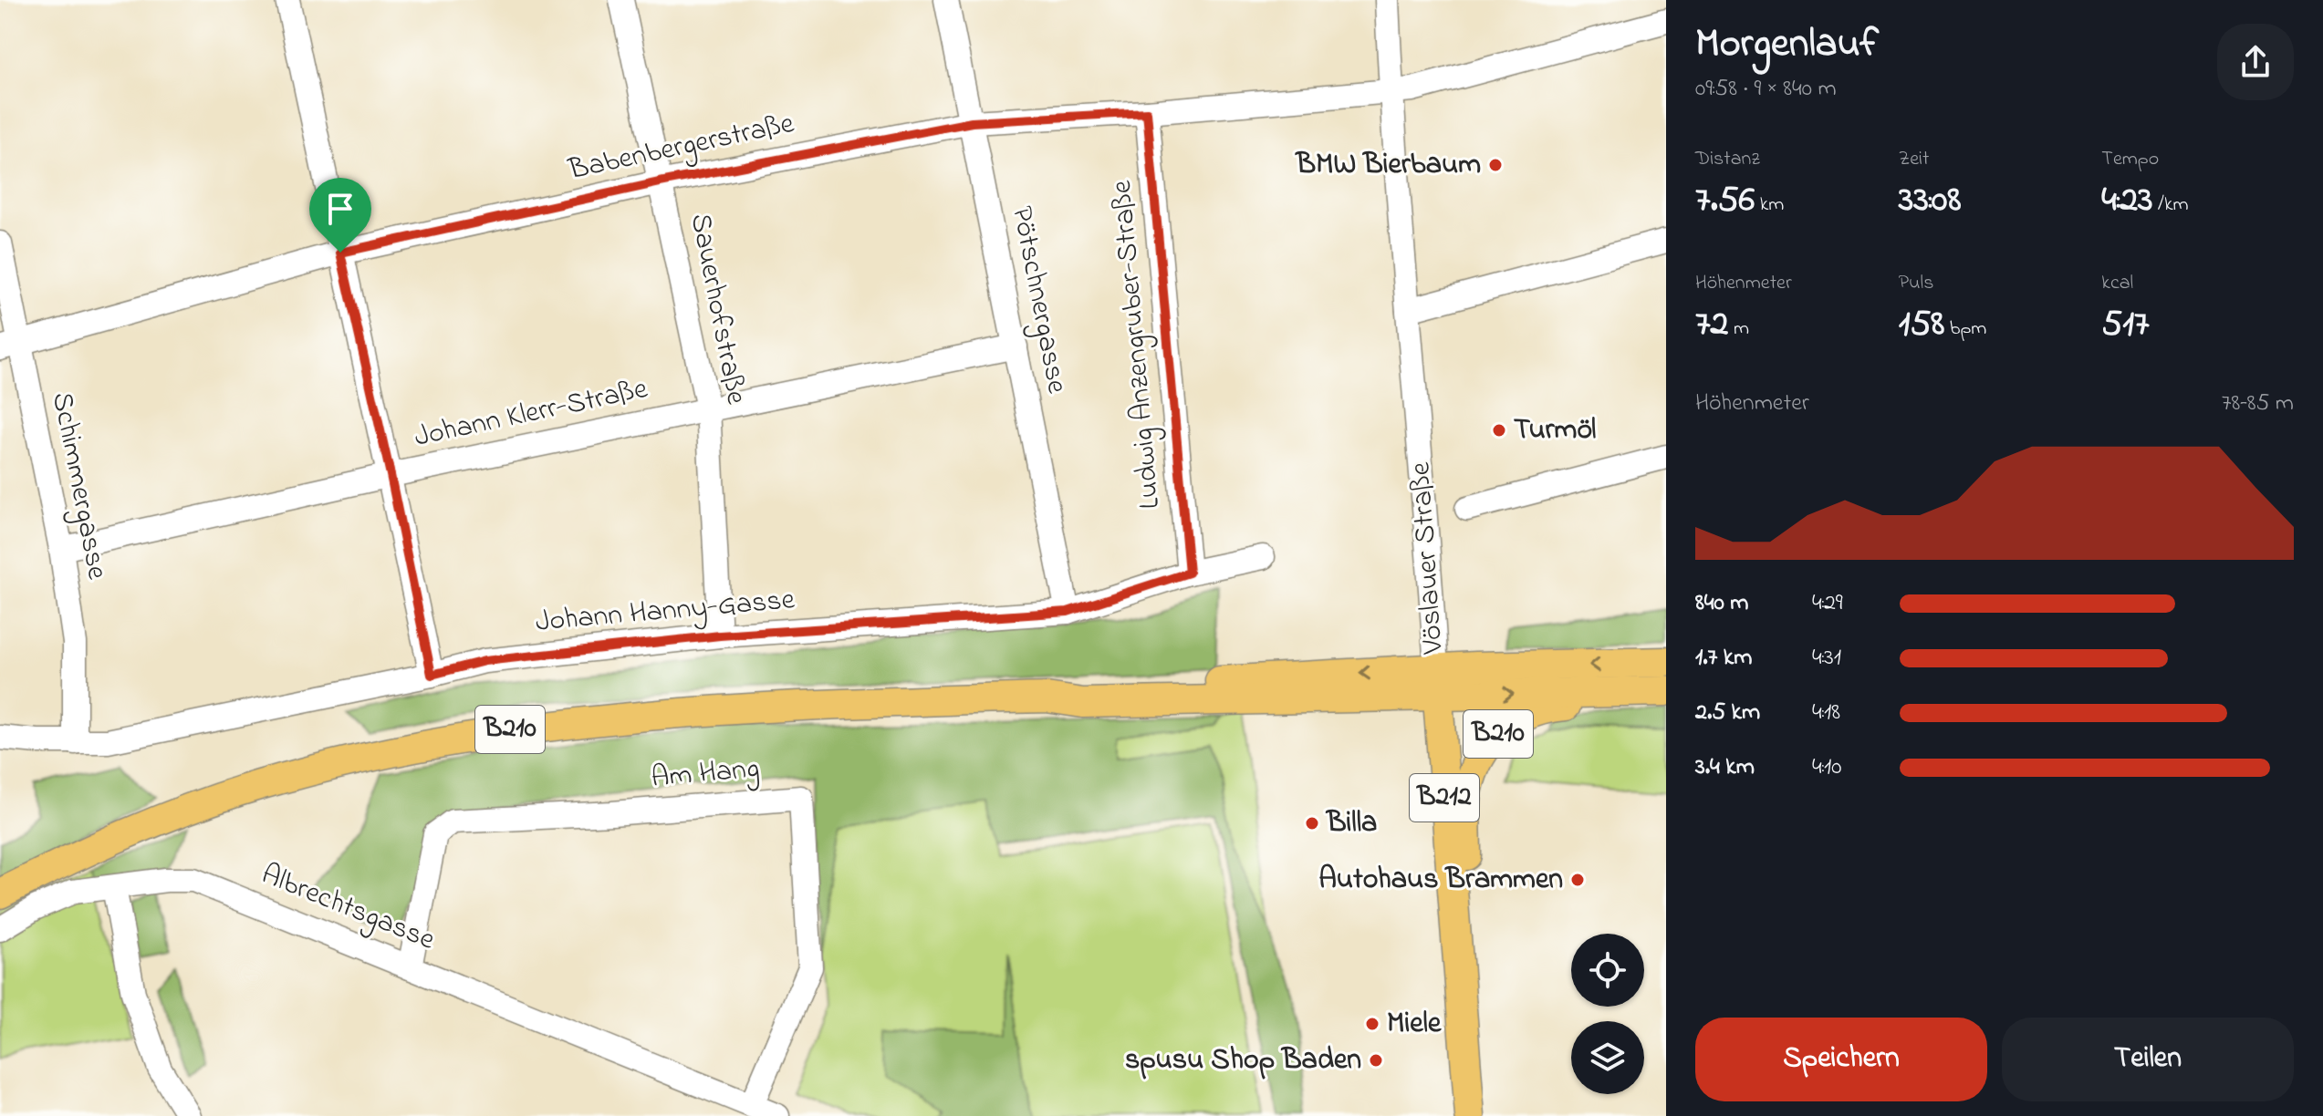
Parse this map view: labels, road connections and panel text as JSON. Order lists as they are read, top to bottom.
{
  "streets": {
    "main road": ["Vöslauer Straße", "B210", "B212"],
    "street": [
      "Babenbergerstraße",
      "Pötschnergasse",
      "Sauerhofstraße",
      "Ludwig Anzengruber-Straße",
      "Johann Klerr-Straße",
      "Schimmergasse",
      "Johann Hanny-Gasse",
      "Am Hang",
      "Albrechtsgasse"
    ]
  },
  "crossings": [
    ["Babenbergerstraße", "Pötschnergasse"],
    ["Babenbergerstraße", "Sauerhofstraße"],
    ["Babenbergerstraße", "Ludwig Anzengruber-Straße"],
    ["Babenbergerstraße", "Schimmergasse"],
    ["Babenbergerstraße", "Vöslauer Straße"],
    ["Pötschnergasse", "Johann Klerr-Straße"],
    ["Pötschnergasse", "Johann Hanny-Gasse"],
    ["Sauerhofstraße", "Johann Klerr-Straße"],
    ["Sauerhofstraße", "Johann Hanny-Gasse"],
    ["Ludwig Anzengruber-Straße", "Johann Hanny-Gasse"],
    ["Johann Klerr-Straße", "Schimmergasse"],
    ["Schimmergasse", "Johann Hanny-Gasse"],
    ["Vöslauer Straße", "B210"],
    ["Am Hang", "Albrechtsgasse"]
  ],
  "places": [
    "BMW Bierbaum",
    "Turmöl",
    "Billa",
    "Autohaus Brammen",
    "Miele",
    "spusu Shop Baden"
  ],
  "page": {
    "heading": ["Morgenlauf", "09:58 · 9 × 840 m"],
    "stats": [
      ["Distanz", "7.56 km"],
      ["Zeit", "33:08"],
      ["Tempo", "4:23 /km"],
      ["Höhenmeter", "72 m"],
      ["Puls", "158 bpm"],
      ["kcal", "517"]
    ],
    "chart": ["Höhenmeter", "78–85 m"],
    "list": [
      {
        "name": "840 m",
        "note": "4:29"
      },
      {
        "name": "1.7 km",
        "note": "4:31"
      },
      {
        "name": "2.5 km",
        "note": "4:18"
      },
      {
        "name": "3.4 km",
        "note": "4:10"
      }
    ],
    "buttons": ["Speichern", "Teilen"]
  }
}
